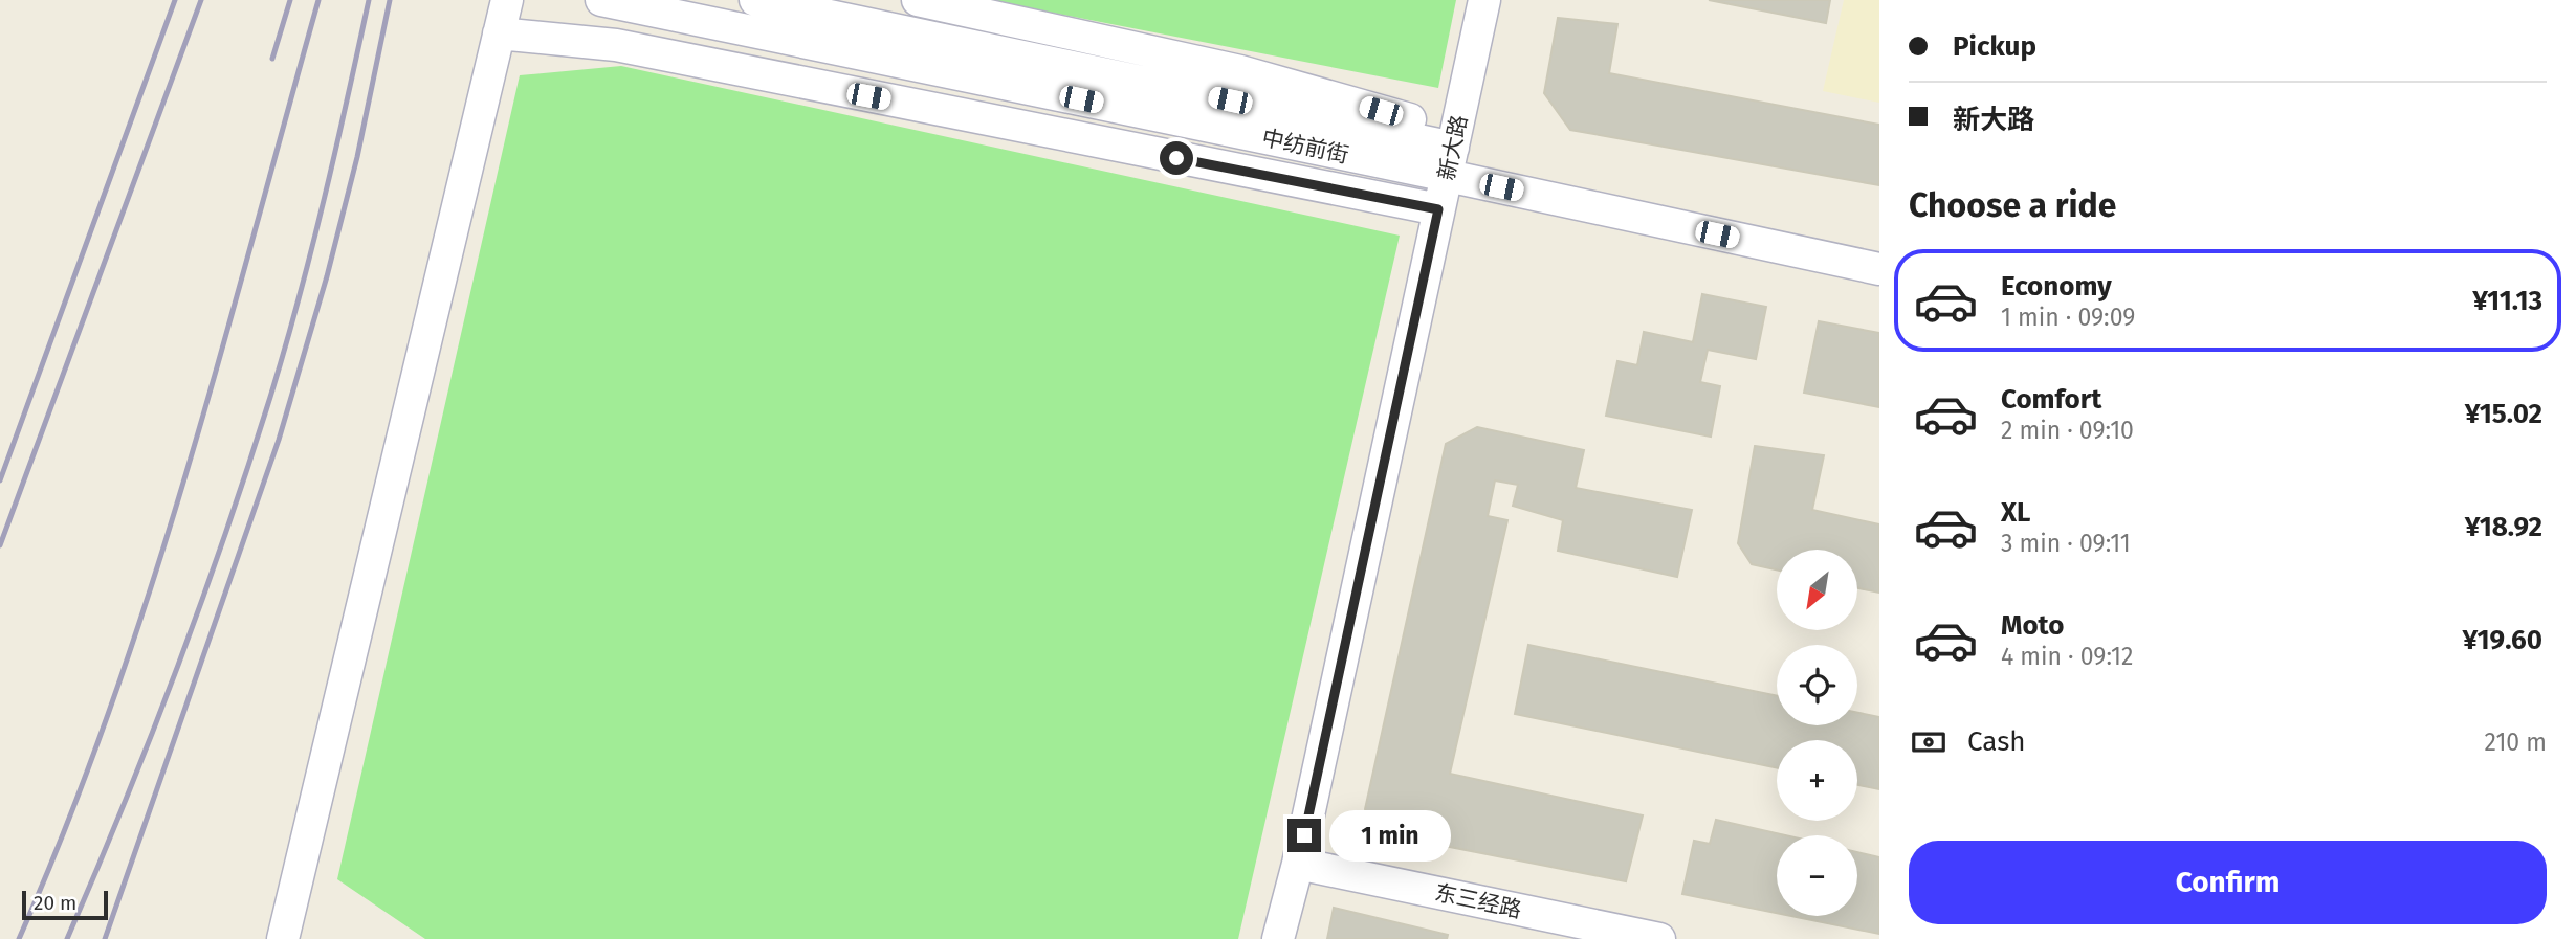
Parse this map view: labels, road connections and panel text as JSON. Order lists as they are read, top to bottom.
{
  "streets": {
    "street": ["中纺前街", "新大路", "东三经路"]
  },
  "crossings": [
    ["中纺前街", "新大路"],
    ["新大路", "东三经路"]
  ],
  "scale_bar": "20 m",
  "north": "bottom left",
  "page": {
    "banner": ["Pickup", "新大路"],
    "heading": "Choose a ride",
    "list": [
      {
        "name": "Economy",
        "note": "1 min · 09:09",
        "value": "¥11.13"
      },
      {
        "name": "Comfort",
        "note": "2 min · 09:10",
        "value": "¥15.02"
      },
      {
        "name": "XL",
        "note": "3 min · 09:11",
        "value": "¥18.92"
      },
      {
        "name": "Moto",
        "note": "4 min · 09:12",
        "value": "¥19.60"
      }
    ],
    "map_buttons": ["+", "−"],
    "pay": ["Cash", "210 m"],
    "bubble": "1 min",
    "buttons": "Confirm",
    "scale": "20 m"
  }
}
